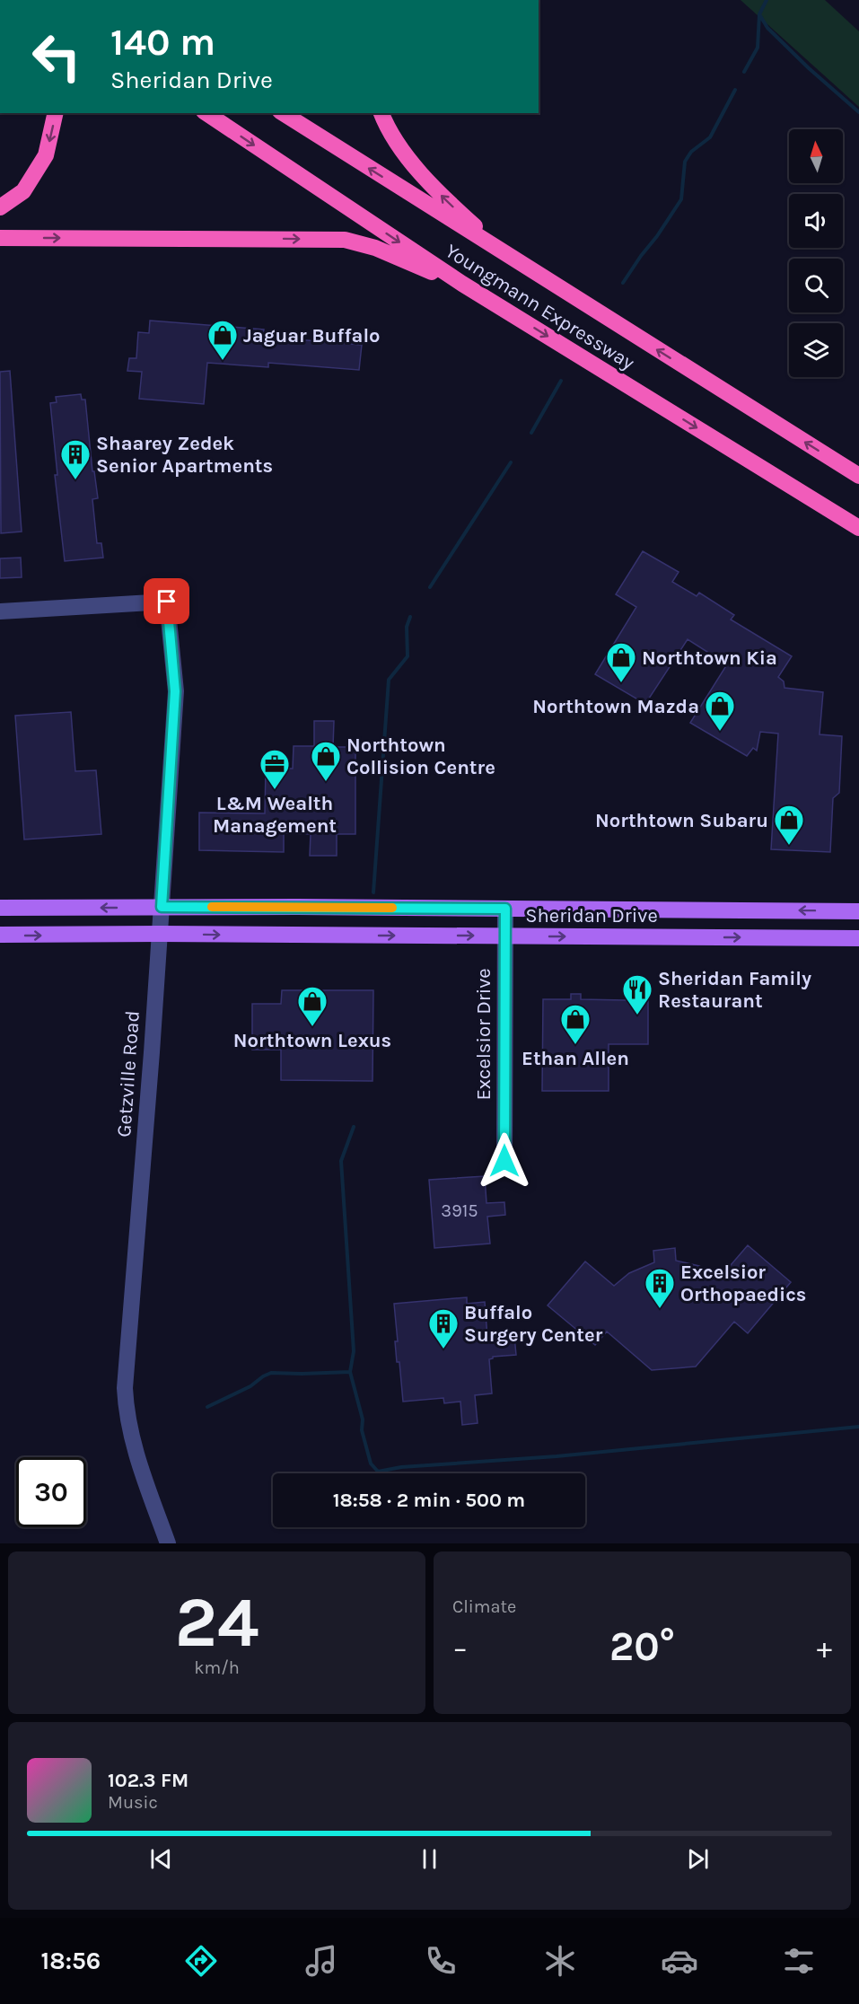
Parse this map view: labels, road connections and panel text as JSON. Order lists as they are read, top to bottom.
{
  "streets": {
    "highway": ["Youngmann Expressway"],
    "main road": ["Sheridan Drive"],
    "street": ["Excelsior Drive", "Getzville Road"]
  },
  "crossings": [
    ["Sheridan Drive", "Excelsior Drive"],
    ["Sheridan Drive", "Getzville Road"]
  ],
  "places": {
    "shop": [
      "Jaguar Buffalo",
      "Northtown Kia",
      "Northtown Mazda",
      "Northtown Collision Centre",
      "Northtown Subaru",
      "Northtown Lexus",
      "Ethan Allen"
    ],
    "building": ["Shaarey Zedek Senior Apartments", "Excelsior Orthopaedics", "Buffalo Surgery Center"],
    "office": ["L&M Wealth Management"],
    "restaurant": ["Sheridan Family Restaurant"]
  },
  "house_numbers": ["3915"],
  "north": "top",
  "page": {
    "turn": ["140 m", "Sheridan Drive"],
    "limit": "30",
    "trip": "18:58 · 2 min · 500 m",
    "tile": [
      ["24", "km/h"],
      "Climate"
    ],
    "heat": ["−", "20°", "+"],
    "song": ["102.3 FM", "Music"],
    "tabs": "18:56"
  }
}
